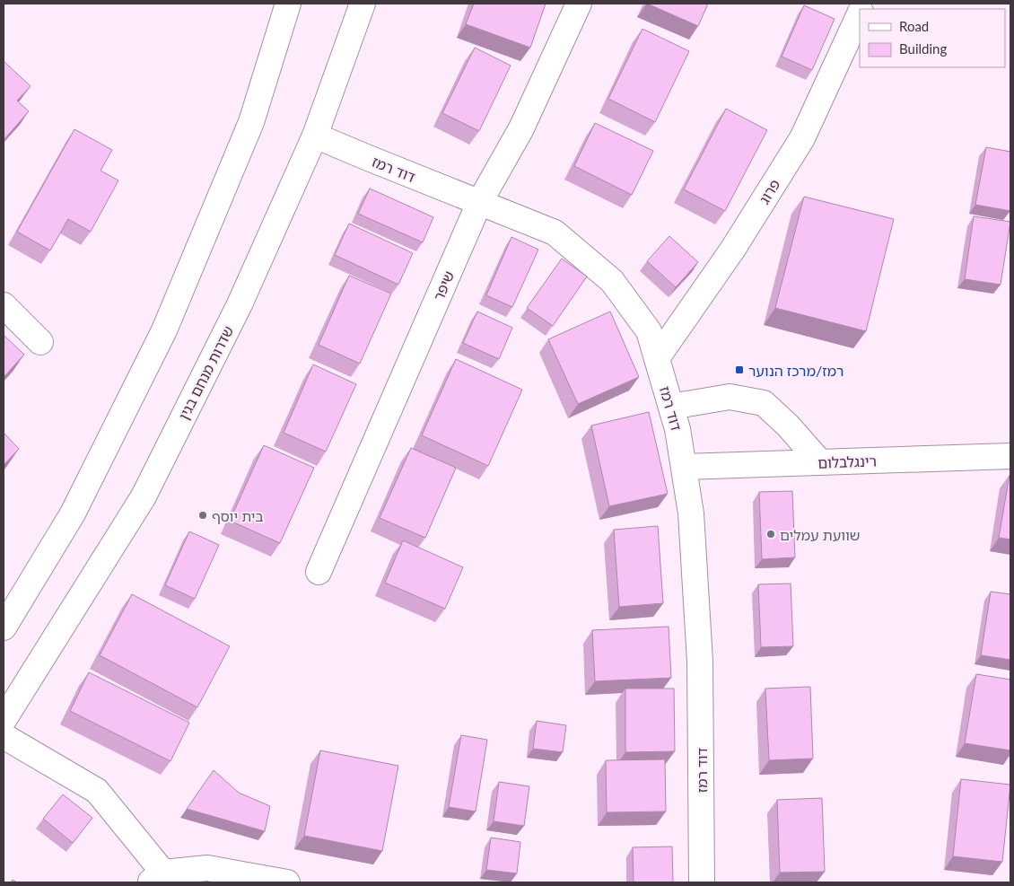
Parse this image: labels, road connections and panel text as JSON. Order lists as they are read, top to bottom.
{
  "streets": {
    "street": [
      "דוד רמז",
      "פרוג",
      "שיפר",
      "שדרות מנחם בגין",
      "רינגלבלום"
    ]
  },
  "crossings": [
    ["דוד רמז", "פרוג"],
    ["דוד רמז", "שיפר"],
    ["דוד רמז", "שדרות מנחם בגין"],
    ["דוד רמז", "רינגלבלום"]
  ],
  "places": {
    "transit": ["רמז/מרכז הנוער"],
    "other": ["בית יוסף", "שוועת עמלים"]
  },
  "legend": ["Road", "Building"]
}
